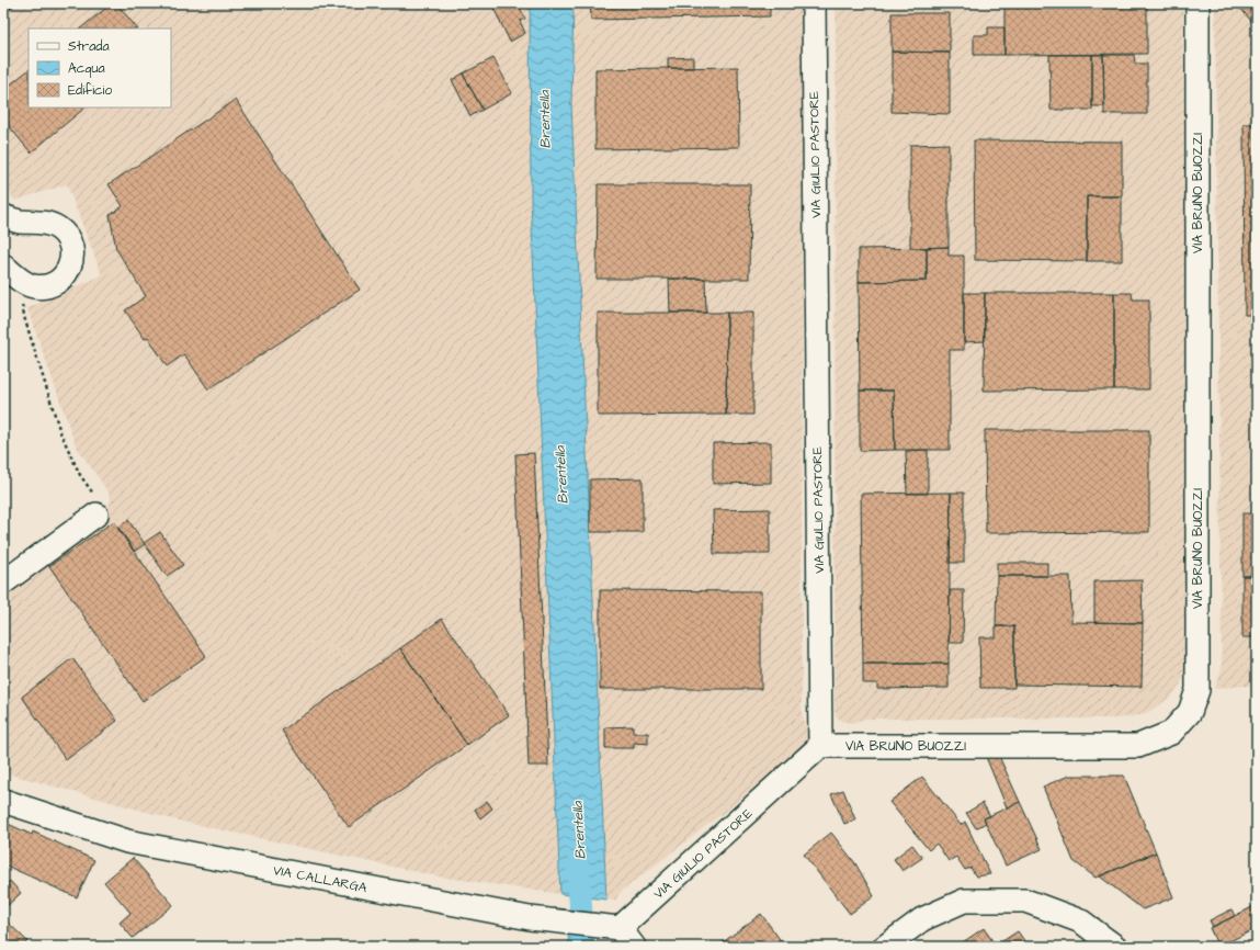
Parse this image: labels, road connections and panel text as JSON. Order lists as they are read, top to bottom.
{
  "streets": {
    "street": ["VIA GIULIO PASTORE", "VIA BRUNO BUOZZI", "VIA CALLARGA"]
  },
  "crossings": [
    ["VIA GIULIO PASTORE", "VIA BRUNO BUOZZI"],
    ["VIA GIULIO PASTORE", "VIA CALLARGA"]
  ],
  "water": ["Brentella"],
  "legend": ["Strada", "Acqua", "Edificio"]
}
